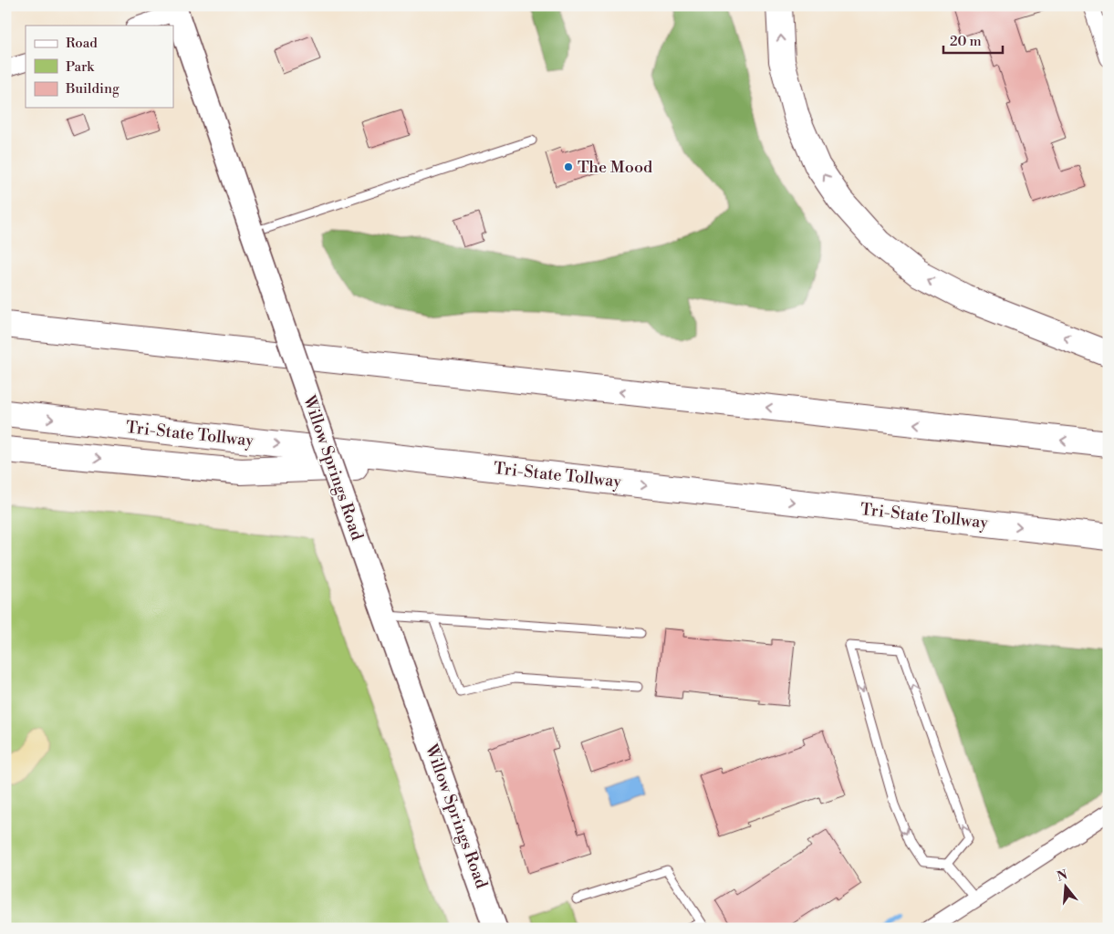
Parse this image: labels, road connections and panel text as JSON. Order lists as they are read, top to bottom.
{
  "streets": {
    "highway": ["Tri-State Tollway"],
    "main road": ["Willow Springs Road"]
  },
  "places": ["The Mood"],
  "legend": ["Road", "Park", "Building"],
  "scale_bar": "20 m",
  "north": "top"
}
